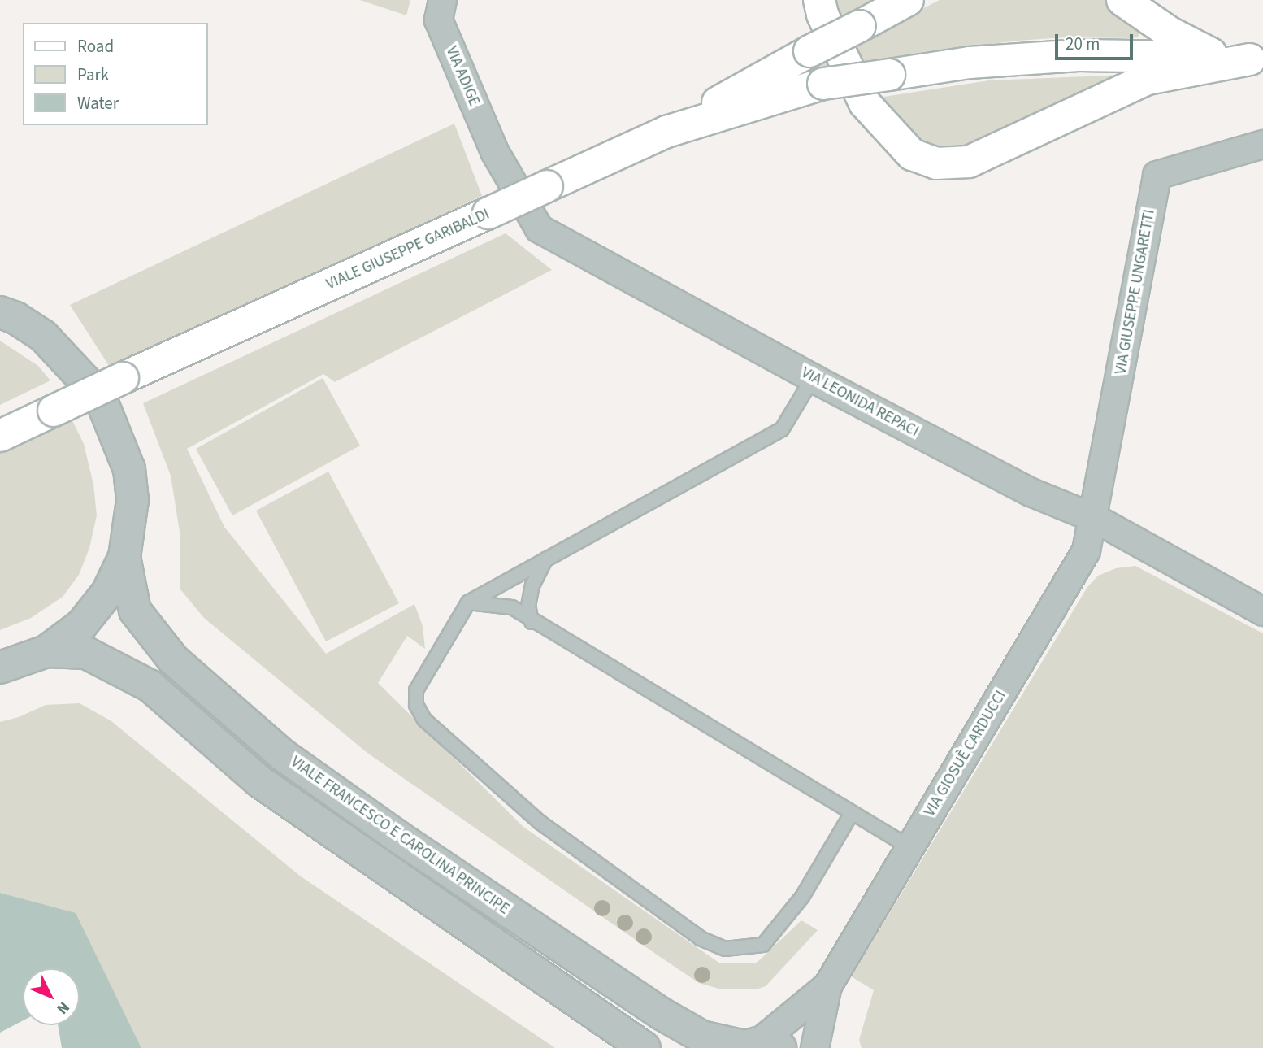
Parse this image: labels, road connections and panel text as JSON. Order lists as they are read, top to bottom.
{
  "streets": {
    "main road": ["VIALE GIUSEPPE GARIBALDI"],
    "street": [
      "VIA ADIGE",
      "VIA GIUSEPPE UNGARETTI",
      "VIA LEONIDA REPACI",
      "VIA GIOSUÈ CARDUCCI",
      "VIALE FRANCESCO E CAROLINA PRINCIPE"
    ]
  },
  "crossings": [
    ["VIA ADIGE", "VIA LEONIDA REPACI"],
    ["VIA GIUSEPPE UNGARETTI", "VIA LEONIDA REPACI"],
    ["VIA GIUSEPPE UNGARETTI", "VIA GIOSUÈ CARDUCCI"],
    ["VIA LEONIDA REPACI", "VIA GIOSUÈ CARDUCCI"],
    ["VIA GIOSUÈ CARDUCCI", "VIALE FRANCESCO E CAROLINA PRINCIPE"]
  ],
  "legend": ["Road", "Park", "Water"],
  "scale_bar": "20 m",
  "north": "bottom right"
}
